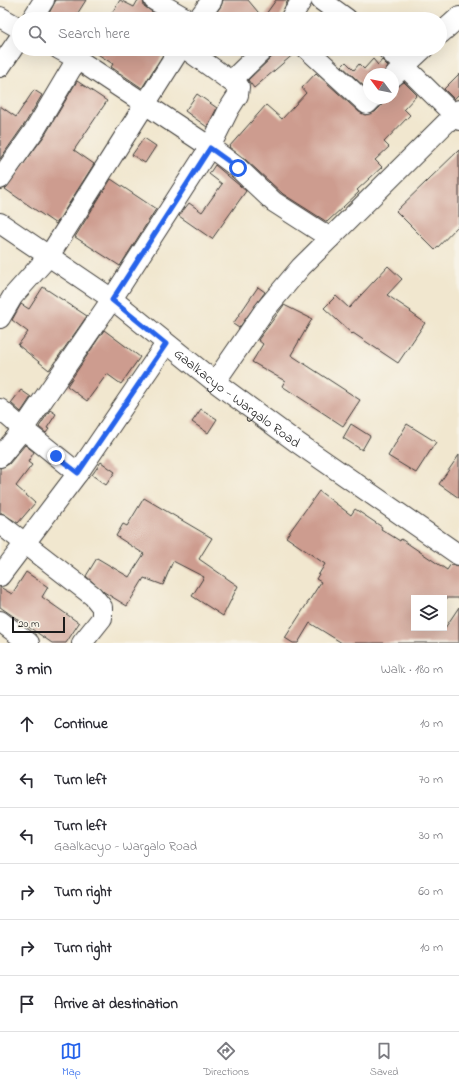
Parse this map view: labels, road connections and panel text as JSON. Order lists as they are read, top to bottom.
{
  "streets": {
    "street": ["Gaalkacyo - Wargalo Road"]
  },
  "scale_bar": "20 m",
  "north": "top left",
  "page": {
    "search": "Search here",
    "scale": "20 m",
    "heading": ["3 min", "Walk · 180 m"],
    "list": [
      ["Continue", "10 m"],
      ["Turn left", "70 m"],
      ["Turn left", "Gaalkacyo - Wargalo Road", "30 m"],
      ["Turn right", "60 m"],
      ["Turn right", "10 m"],
      "Arrive at destination"
    ],
    "nav": ["Map", "Directions", "Saved"]
  }
}
